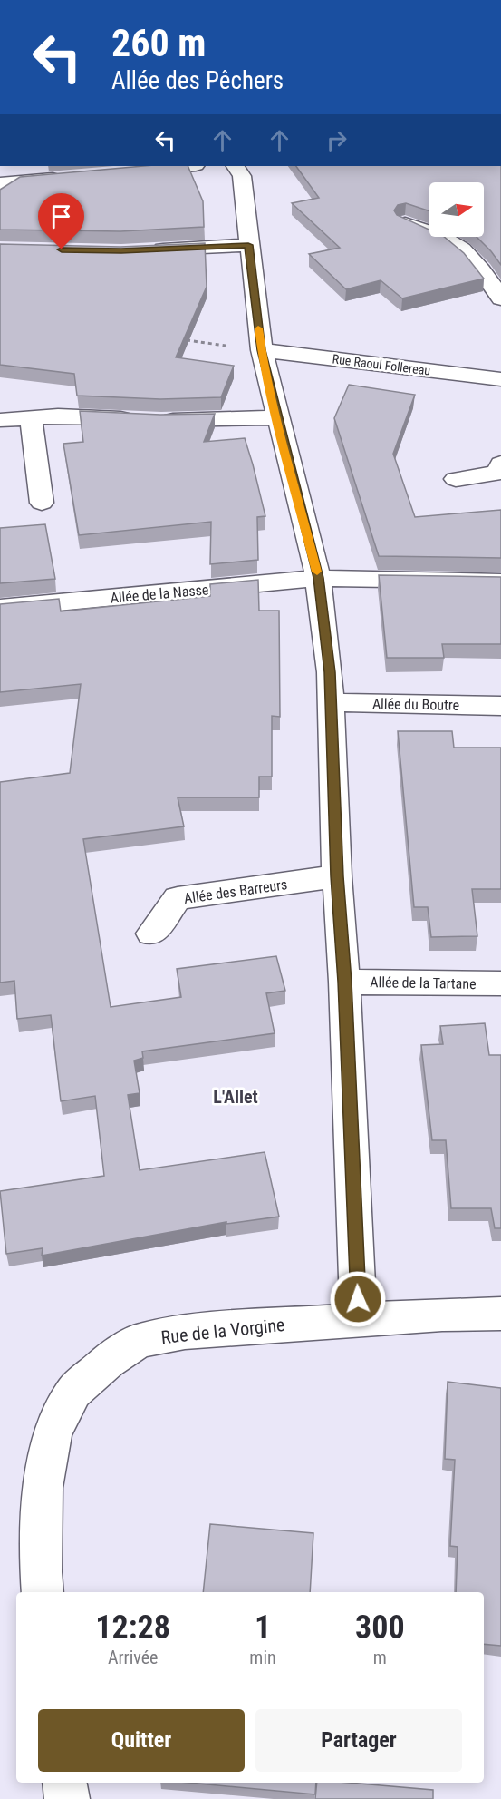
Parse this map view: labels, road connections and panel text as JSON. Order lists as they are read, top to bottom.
{
  "streets": {
    "street": [
      "Rue Raoul Follereau",
      "Allée de la Nasse",
      "Allée du Boutre",
      "Allée des Barreurs",
      "Allée de la Tartane",
      "Rue de la Vorgine"
    ]
  },
  "districts": ["L'Allet"],
  "north": "right",
  "page": {
    "turn": ["260 m", "Allée des Pêchers"],
    "eta": [
      "12:28",
      "Arrivée",
      "1",
      "min",
      "300",
      "m"
    ],
    "buttons": ["Quitter", "Partager"]
  }
}
